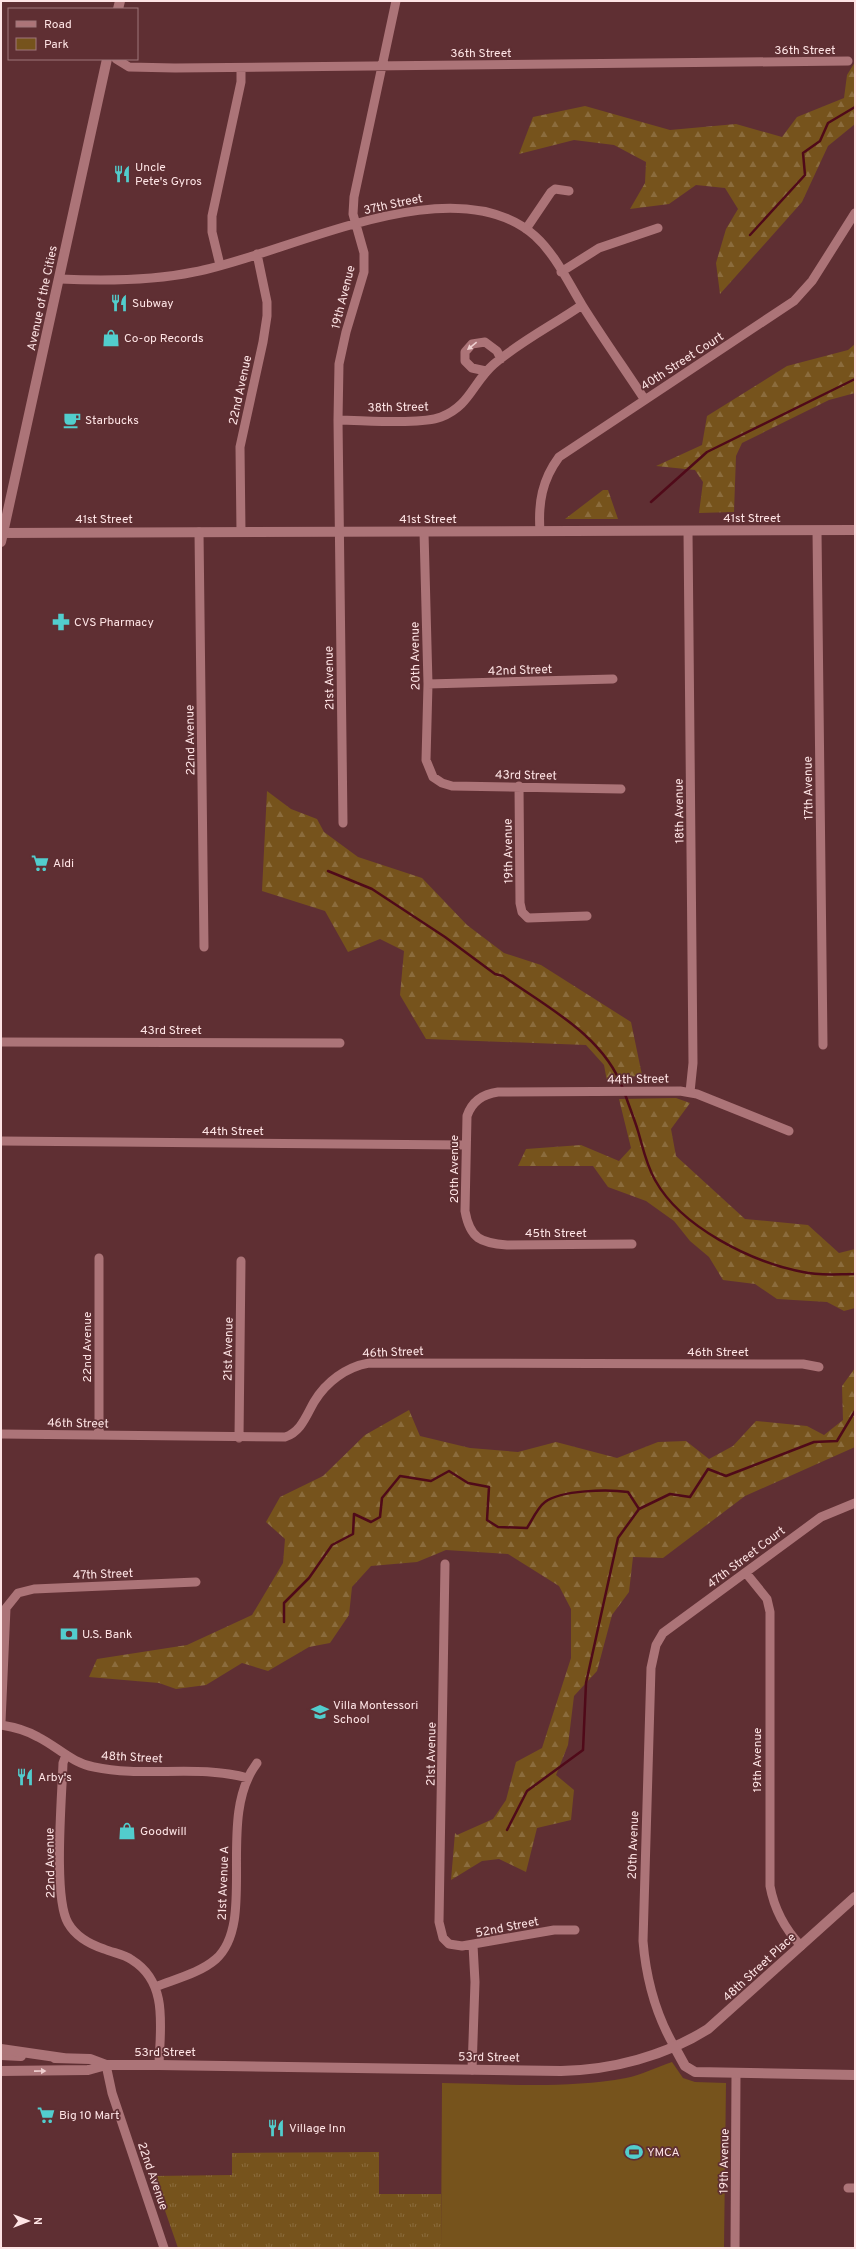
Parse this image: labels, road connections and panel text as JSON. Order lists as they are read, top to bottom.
{
  "streets": {
    "street": [
      "36th Street",
      "37th Street",
      "19th Avenue",
      "Avenue of the Cities",
      "40th Street Court",
      "22nd Avenue",
      "38th Street",
      "41st Street",
      "20th Avenue",
      "42nd Street",
      "21st Avenue",
      "43rd Street",
      "17th Avenue",
      "18th Avenue",
      "44th Street",
      "45th Street",
      "46th Street",
      "47th Street Court",
      "47th Street",
      "48th Street",
      "21st Avenue A",
      "52nd Street",
      "48th Street Place",
      "53rd Street"
    ]
  },
  "crossings": [
    ["36th Street", "19th Avenue"],
    ["37th Street", "19th Avenue"],
    ["37th Street", "Avenue of the Cities"],
    ["37th Street", "40th Street Court"],
    ["37th Street", "22nd Avenue"],
    ["37th Street", "38th Street"],
    ["19th Avenue", "38th Street"],
    ["19th Avenue", "41st Street"],
    ["19th Avenue", "21st Avenue"],
    ["19th Avenue", "43rd Street"],
    ["19th Avenue", "47th Street Court"],
    ["19th Avenue", "48th Street Place"],
    ["Avenue of the Cities", "41st Street"],
    ["40th Street Court", "41st Street"],
    ["22nd Avenue", "41st Street"],
    ["22nd Avenue", "46th Street"],
    ["22nd Avenue", "48th Street"],
    ["22nd Avenue", "21st Avenue A"],
    ["22nd Avenue", "53rd Street"],
    ["41st Street", "20th Avenue"],
    ["41st Street", "21st Avenue"],
    ["41st Street", "17th Avenue"],
    ["41st Street", "18th Avenue"],
    ["20th Avenue", "42nd Street"],
    ["20th Avenue", "43rd Street"],
    ["20th Avenue", "44th Street"],
    ["20th Avenue", "45th Street"],
    ["20th Avenue", "47th Street Court"],
    ["20th Avenue", "48th Street Place"],
    ["20th Avenue", "53rd Street"],
    ["21st Avenue", "46th Street"],
    ["21st Avenue", "52nd Street"],
    ["18th Avenue", "44th Street"],
    ["48th Street", "21st Avenue A"],
    ["48th Street Place", "53rd Street"]
  ],
  "places": {
    "restaurant": [
      "Uncle Pete's Gyros",
      "Subway",
      "Arby's",
      "Village Inn"
    ],
    "shop": ["Co-op Records", "Goodwill"],
    "cafe": ["Starbucks"],
    "pharmacy": ["CVS Pharmacy"],
    "supermarket": ["Aldi", "Big 10 Mart"],
    "bank": ["U.S. Bank"],
    "school or university": ["Villa Montessori School"],
    "sports": ["YMCA"]
  },
  "legend": ["Road", "Park"],
  "north": "right"
}
